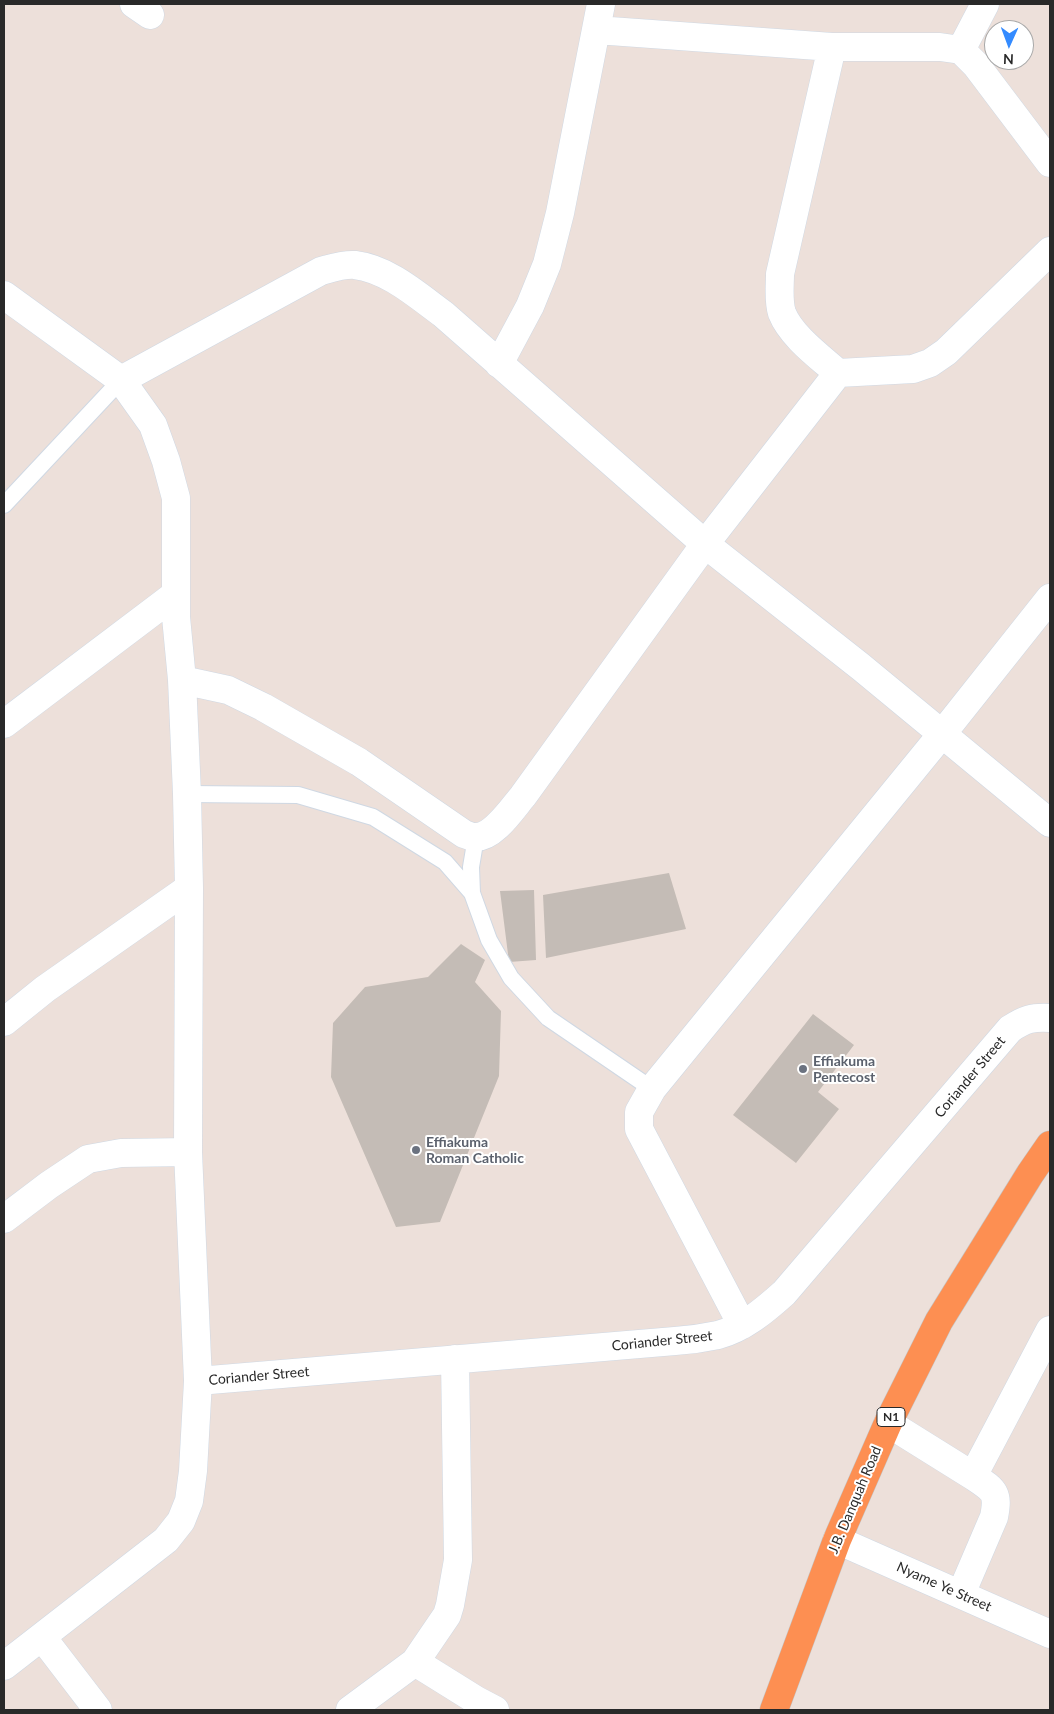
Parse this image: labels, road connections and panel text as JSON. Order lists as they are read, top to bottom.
{
  "streets": {
    "highway": ["N1", "J.B. Danquah Road"],
    "street": ["Coriander Street", "Nyame Ye Street"]
  },
  "crossings": [
    ["J.B. Danquah Road", "Nyame Ye Street"]
  ],
  "places": ["Effiakuma Pentecost", "Effiakuma Roman Catholic"],
  "north": "bottom"
}
